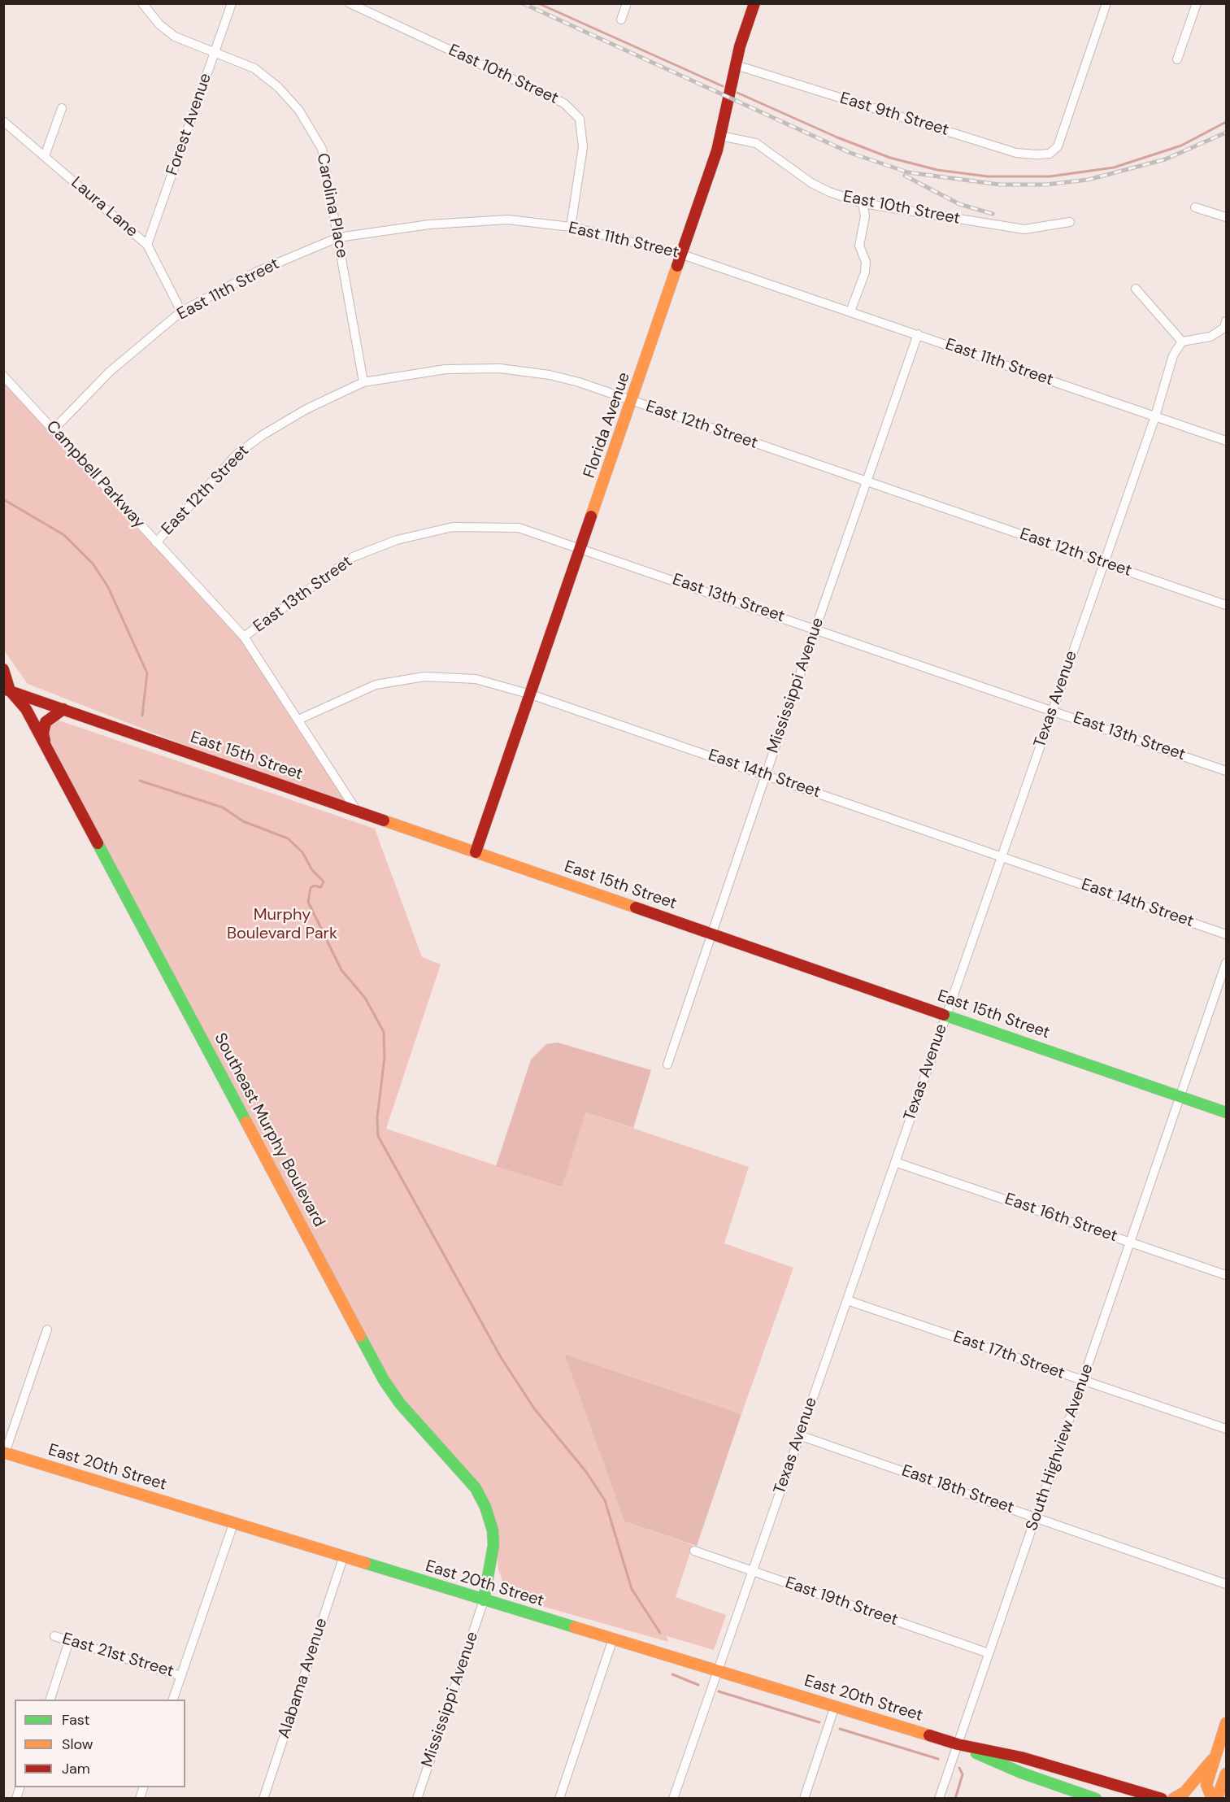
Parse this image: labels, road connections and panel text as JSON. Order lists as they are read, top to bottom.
{
  "streets": {
    "main road": [
      "Florida Avenue",
      "East 15th Street",
      "Southeast Murphy Boulevard",
      "East 20th Street"
    ],
    "street": [
      "East 10th Street",
      "East 9th Street",
      "Forest Avenue",
      "Carolina Place",
      "Laura Lane",
      "East 11th Street",
      "East 12th Street",
      "Campbell Parkway",
      "East 13th Street",
      "Mississippi Avenue",
      "Texas Avenue",
      "East 14th Street",
      "East 16th Street",
      "East 17th Street",
      "South Highview Avenue",
      "East 18th Street",
      "East 19th Street",
      "East 21st Street",
      "Alabama Avenue"
    ]
  },
  "crossings": [
    ["East 10th Street", "East 11th Street"],
    ["East 10th Street", "Florida Avenue"],
    ["East 9th Street", "Florida Avenue"],
    ["Forest Avenue", "Carolina Place"],
    ["Forest Avenue", "Laura Lane"],
    ["Carolina Place", "East 11th Street"],
    ["Carolina Place", "East 12th Street"],
    ["Laura Lane", "East 11th Street"],
    ["East 11th Street", "Florida Avenue"],
    ["East 11th Street", "Campbell Parkway"],
    ["East 11th Street", "Mississippi Avenue"],
    ["East 11th Street", "Texas Avenue"],
    ["Florida Avenue", "East 12th Street"],
    ["Florida Avenue", "East 13th Street"],
    ["Florida Avenue", "East 15th Street"],
    ["Florida Avenue", "East 14th Street"],
    ["East 12th Street", "Campbell Parkway"],
    ["East 12th Street", "Mississippi Avenue"],
    ["East 12th Street", "Texas Avenue"],
    ["Campbell Parkway", "East 13th Street"],
    ["Campbell Parkway", "East 15th Street"],
    ["Campbell Parkway", "East 14th Street"],
    ["East 13th Street", "Mississippi Avenue"],
    ["East 13th Street", "Texas Avenue"],
    ["Mississippi Avenue", "East 15th Street"],
    ["Mississippi Avenue", "East 14th Street"],
    ["Mississippi Avenue", "Southeast Murphy Boulevard"],
    ["Mississippi Avenue", "East 20th Street"],
    ["Texas Avenue", "East 15th Street"],
    ["Texas Avenue", "East 14th Street"],
    ["Texas Avenue", "East 16th Street"],
    ["Texas Avenue", "East 17th Street"],
    ["Texas Avenue", "East 20th Street"],
    ["Texas Avenue", "East 18th Street"],
    ["Texas Avenue", "East 19th Street"],
    ["East 15th Street", "Southeast Murphy Boulevard"],
    ["East 15th Street", "South Highview Avenue"],
    ["Southeast Murphy Boulevard", "East 20th Street"],
    ["East 16th Street", "South Highview Avenue"],
    ["East 17th Street", "South Highview Avenue"],
    ["South Highview Avenue", "East 20th Street"],
    ["South Highview Avenue", "East 18th Street"],
    ["South Highview Avenue", "East 19th Street"],
    ["East 20th Street", "Alabama Avenue"]
  ],
  "parks": ["Murphy Boulevard Park"],
  "legend": ["Fast", "Slow", "Jam"]
}
